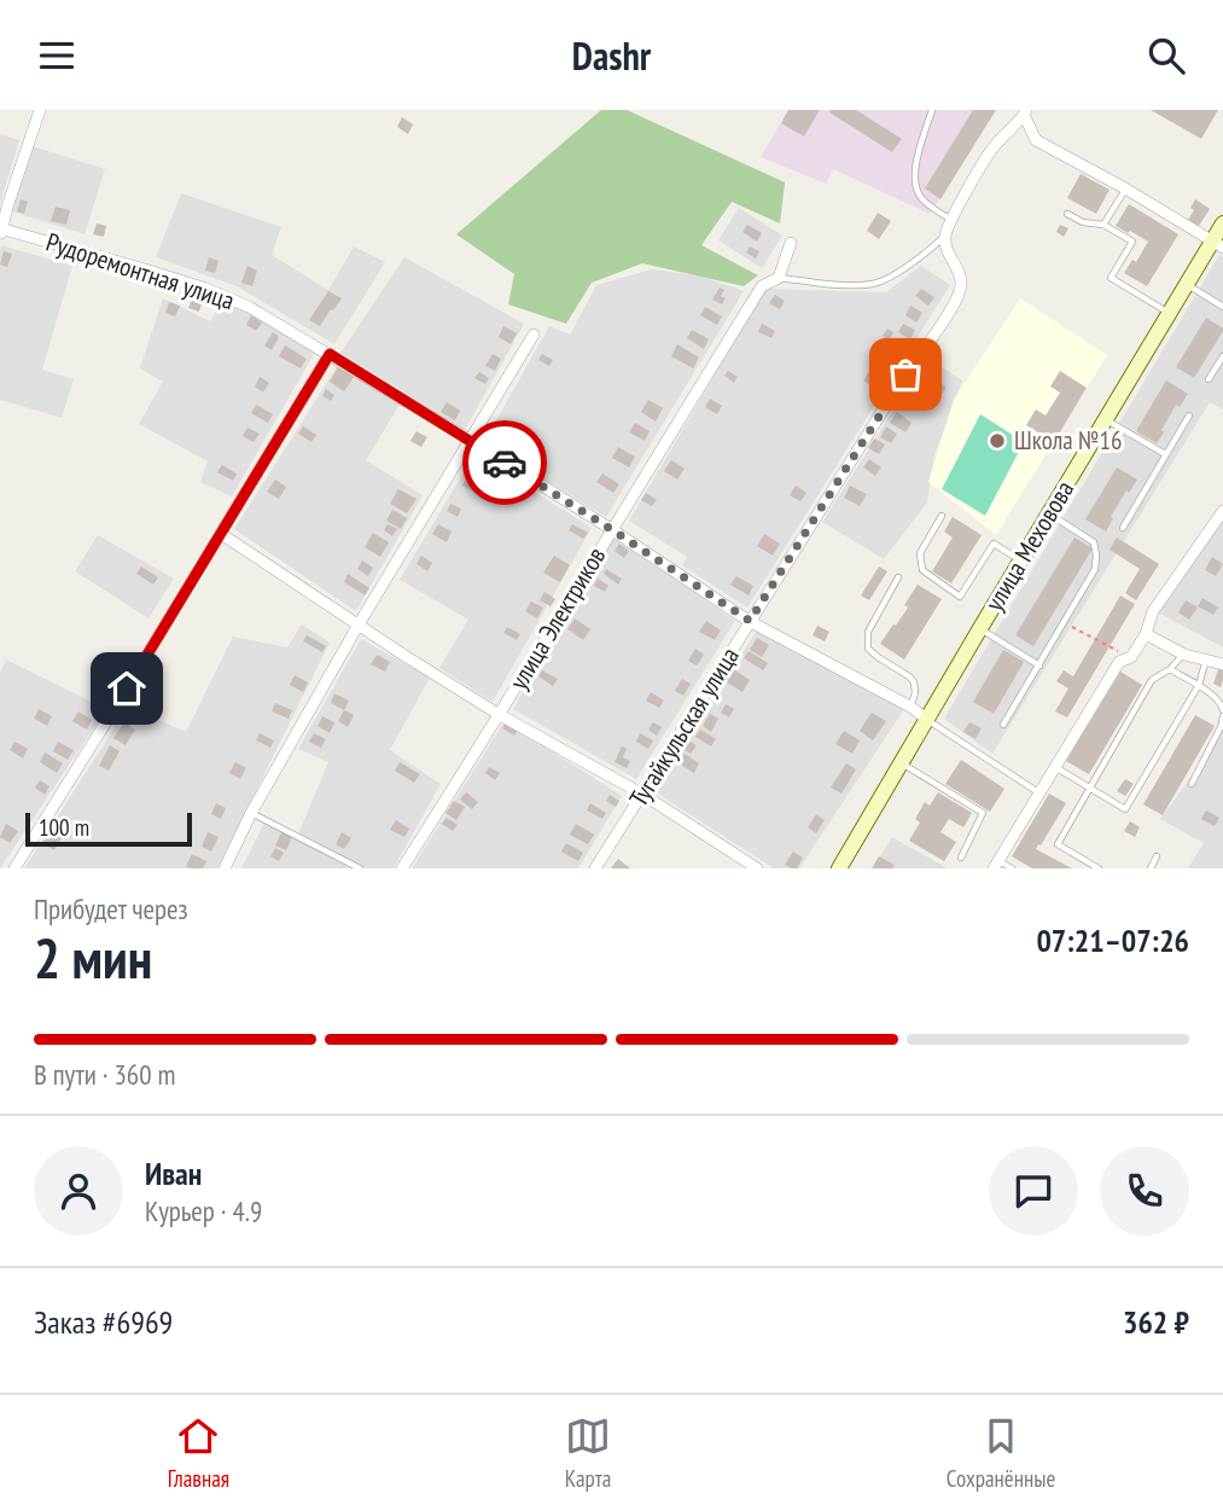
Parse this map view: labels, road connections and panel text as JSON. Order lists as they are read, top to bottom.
{
  "streets": {
    "street": [
      "Рудоремонтная улица",
      "улица Меховова",
      "улица Электриков",
      "Тугайкульская улица"
    ]
  },
  "crossings": [
    ["Рудоремонтная улица", "улица Меховова"],
    ["Рудоремонтная улица", "улица Электриков"],
    ["Рудоремонтная улица", "Тугайкульская улица"]
  ],
  "places": ["Школа №16"],
  "scale_bar": "100 m",
  "page": {
    "header": "Dashr",
    "scale": "100 m",
    "heading": ["2 мин", "Прибудет через", "07:21–07:26"],
    "panel": [
      "Иван",
      "Курьер · 4.9",
      "Заказ #6969",
      "362 ₽"
    ],
    "bar": "В пути · 360 m",
    "tabs": ["Главная", "Карта", "Сохранённые"]
  }
}
